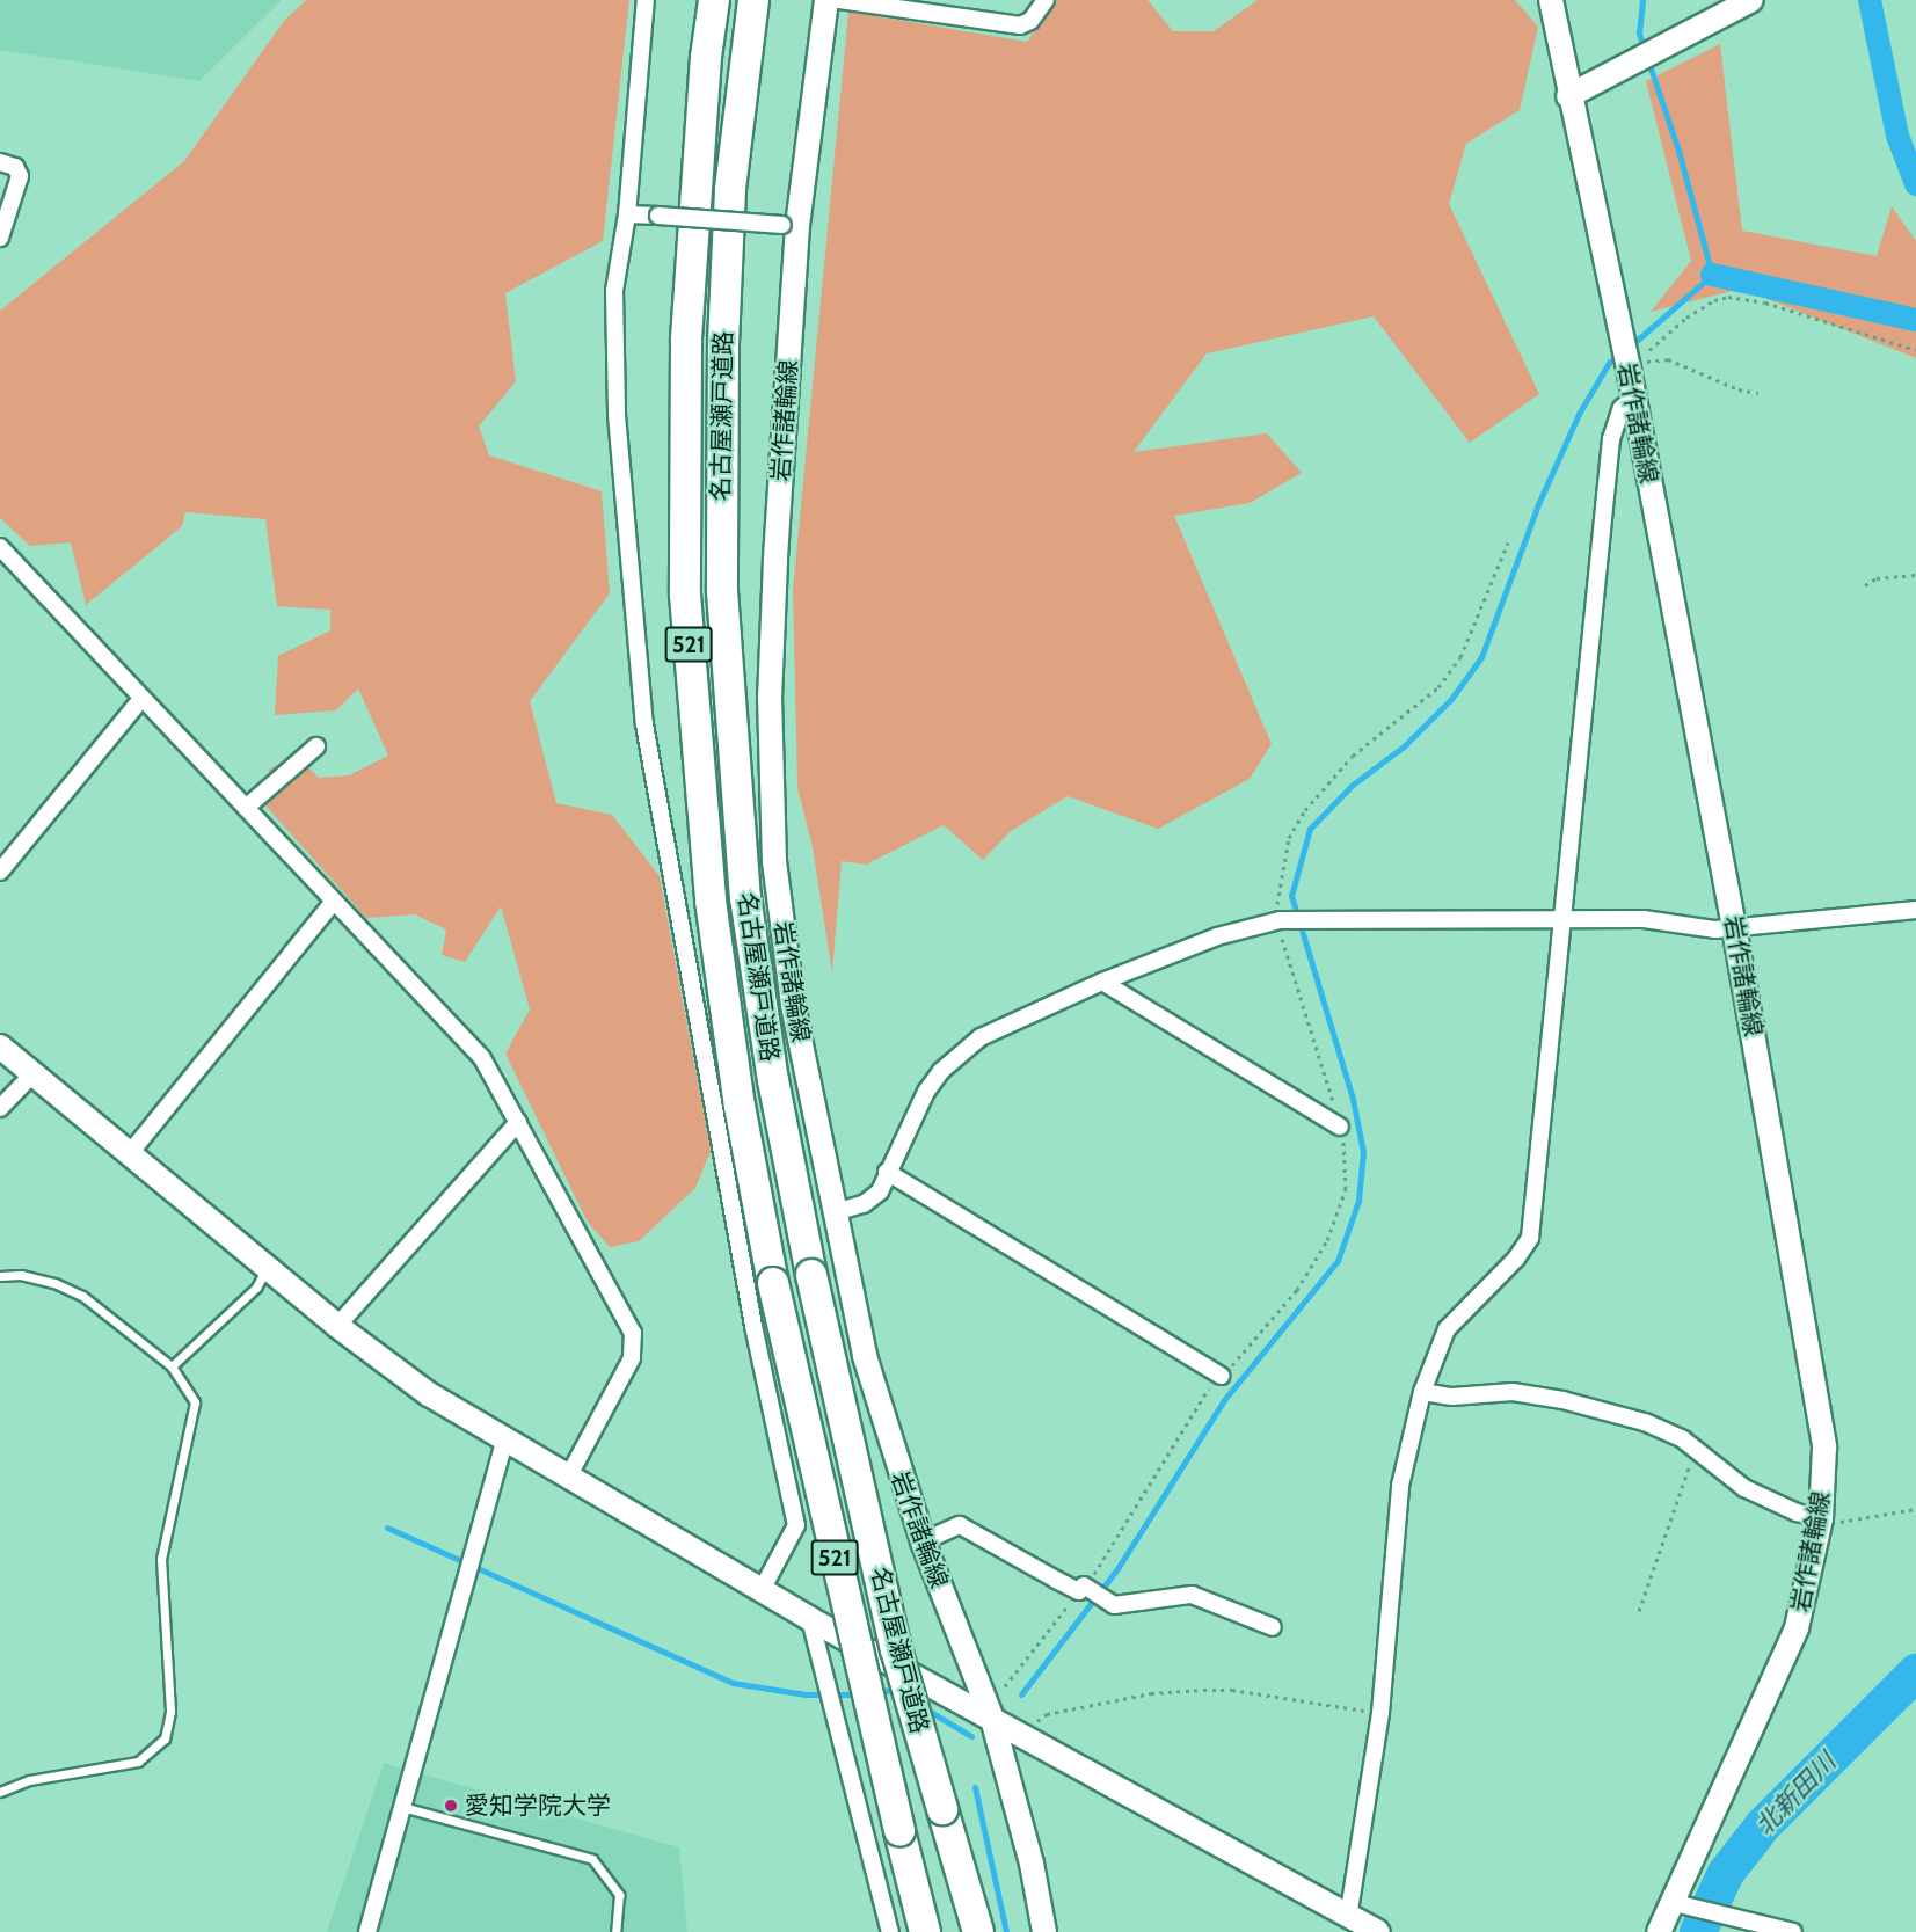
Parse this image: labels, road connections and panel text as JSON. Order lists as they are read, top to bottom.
{
  "streets": {
    "highway": ["名古屋瀬戸道路", "521"],
    "main road": ["岩作諸輪線"]
  },
  "water": ["北新田川"],
  "places": ["愛知学院大学"]
}
